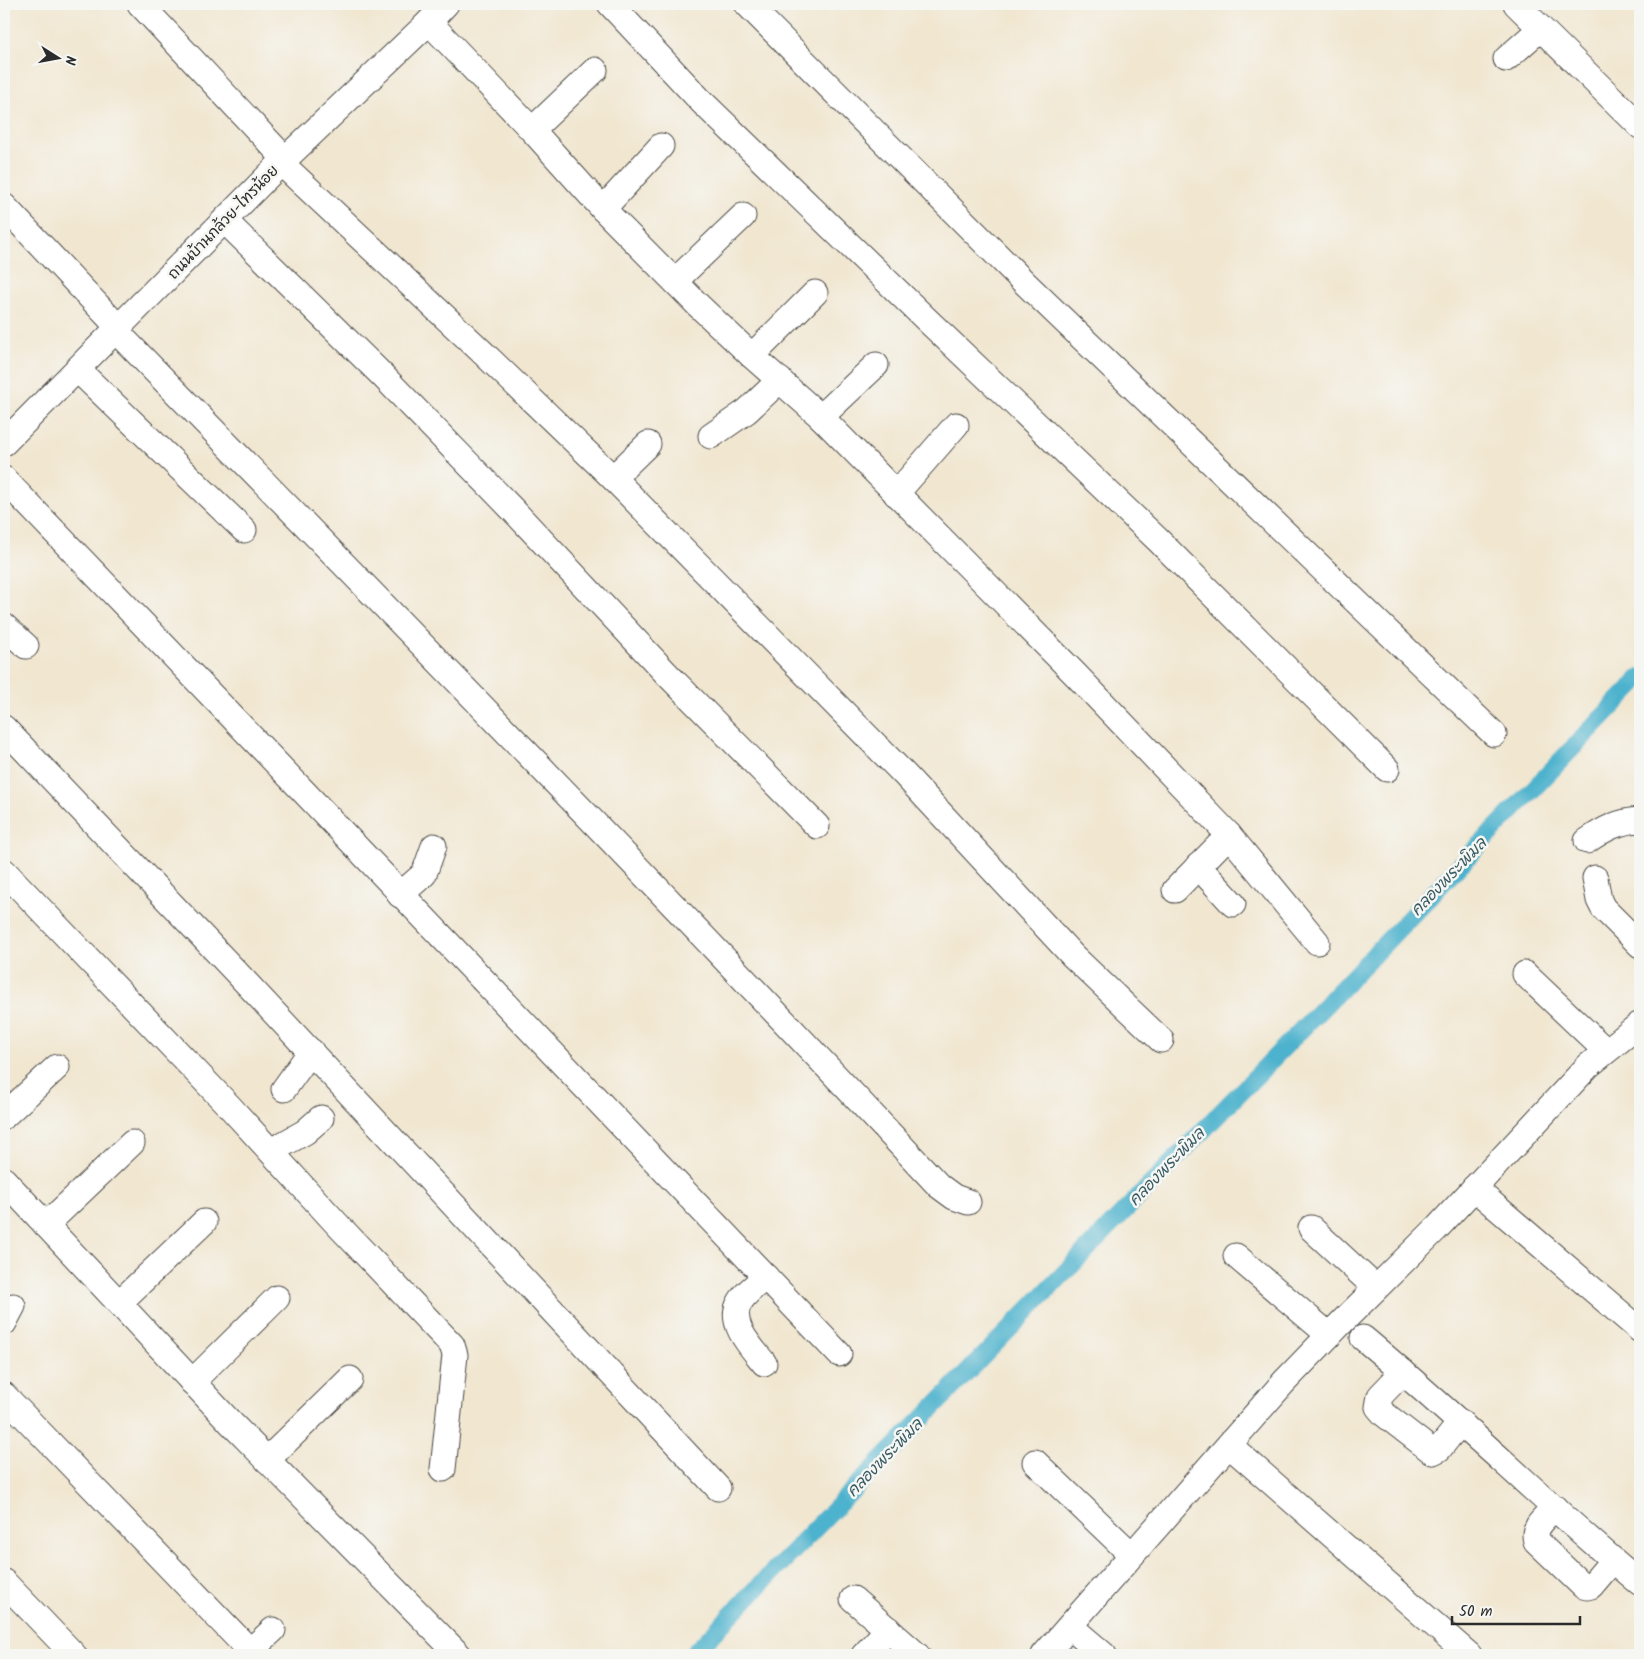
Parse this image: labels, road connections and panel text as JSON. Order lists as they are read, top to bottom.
{
  "streets": {
    "street": ["ถนนบ้านกล้วย-ไทรน้อย"]
  },
  "water": ["คลองพระพิมล"],
  "scale_bar": "50 m",
  "north": "right"
}
